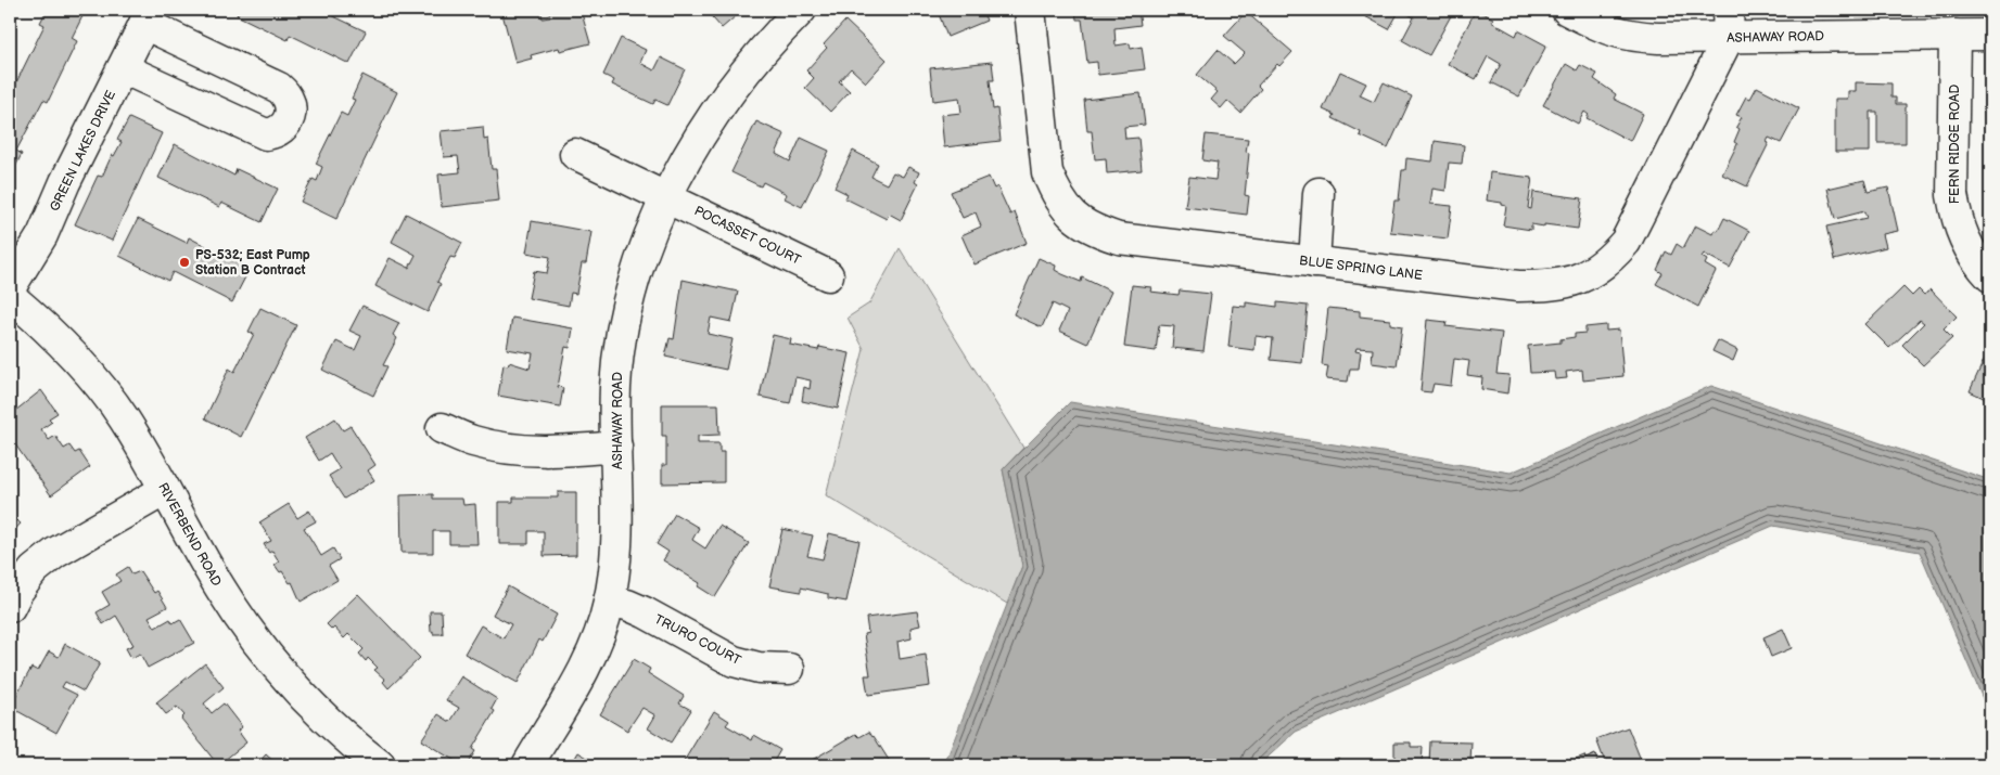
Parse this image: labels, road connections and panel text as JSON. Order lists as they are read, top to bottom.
{
  "streets": {
    "street": [
      "ASHAWAY ROAD",
      "FERN RIDGE ROAD",
      "GREEN LAKES DRIVE",
      "POCASSET COURT",
      "BLUE SPRING LANE",
      "RIVERBEND ROAD",
      "TRURO COURT"
    ]
  },
  "crossings": [
    ["ASHAWAY ROAD", "FERN RIDGE ROAD"],
    ["ASHAWAY ROAD", "POCASSET COURT"],
    ["ASHAWAY ROAD", "BLUE SPRING LANE"],
    ["ASHAWAY ROAD", "TRURO COURT"]
  ],
  "places": ["PS-532; East Pump Station B Contract"]
}
